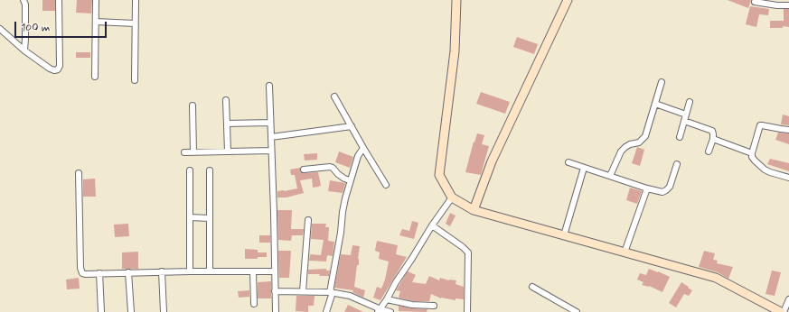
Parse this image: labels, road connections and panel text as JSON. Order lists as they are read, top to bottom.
{
  "scale_bar": "100 m"
}
